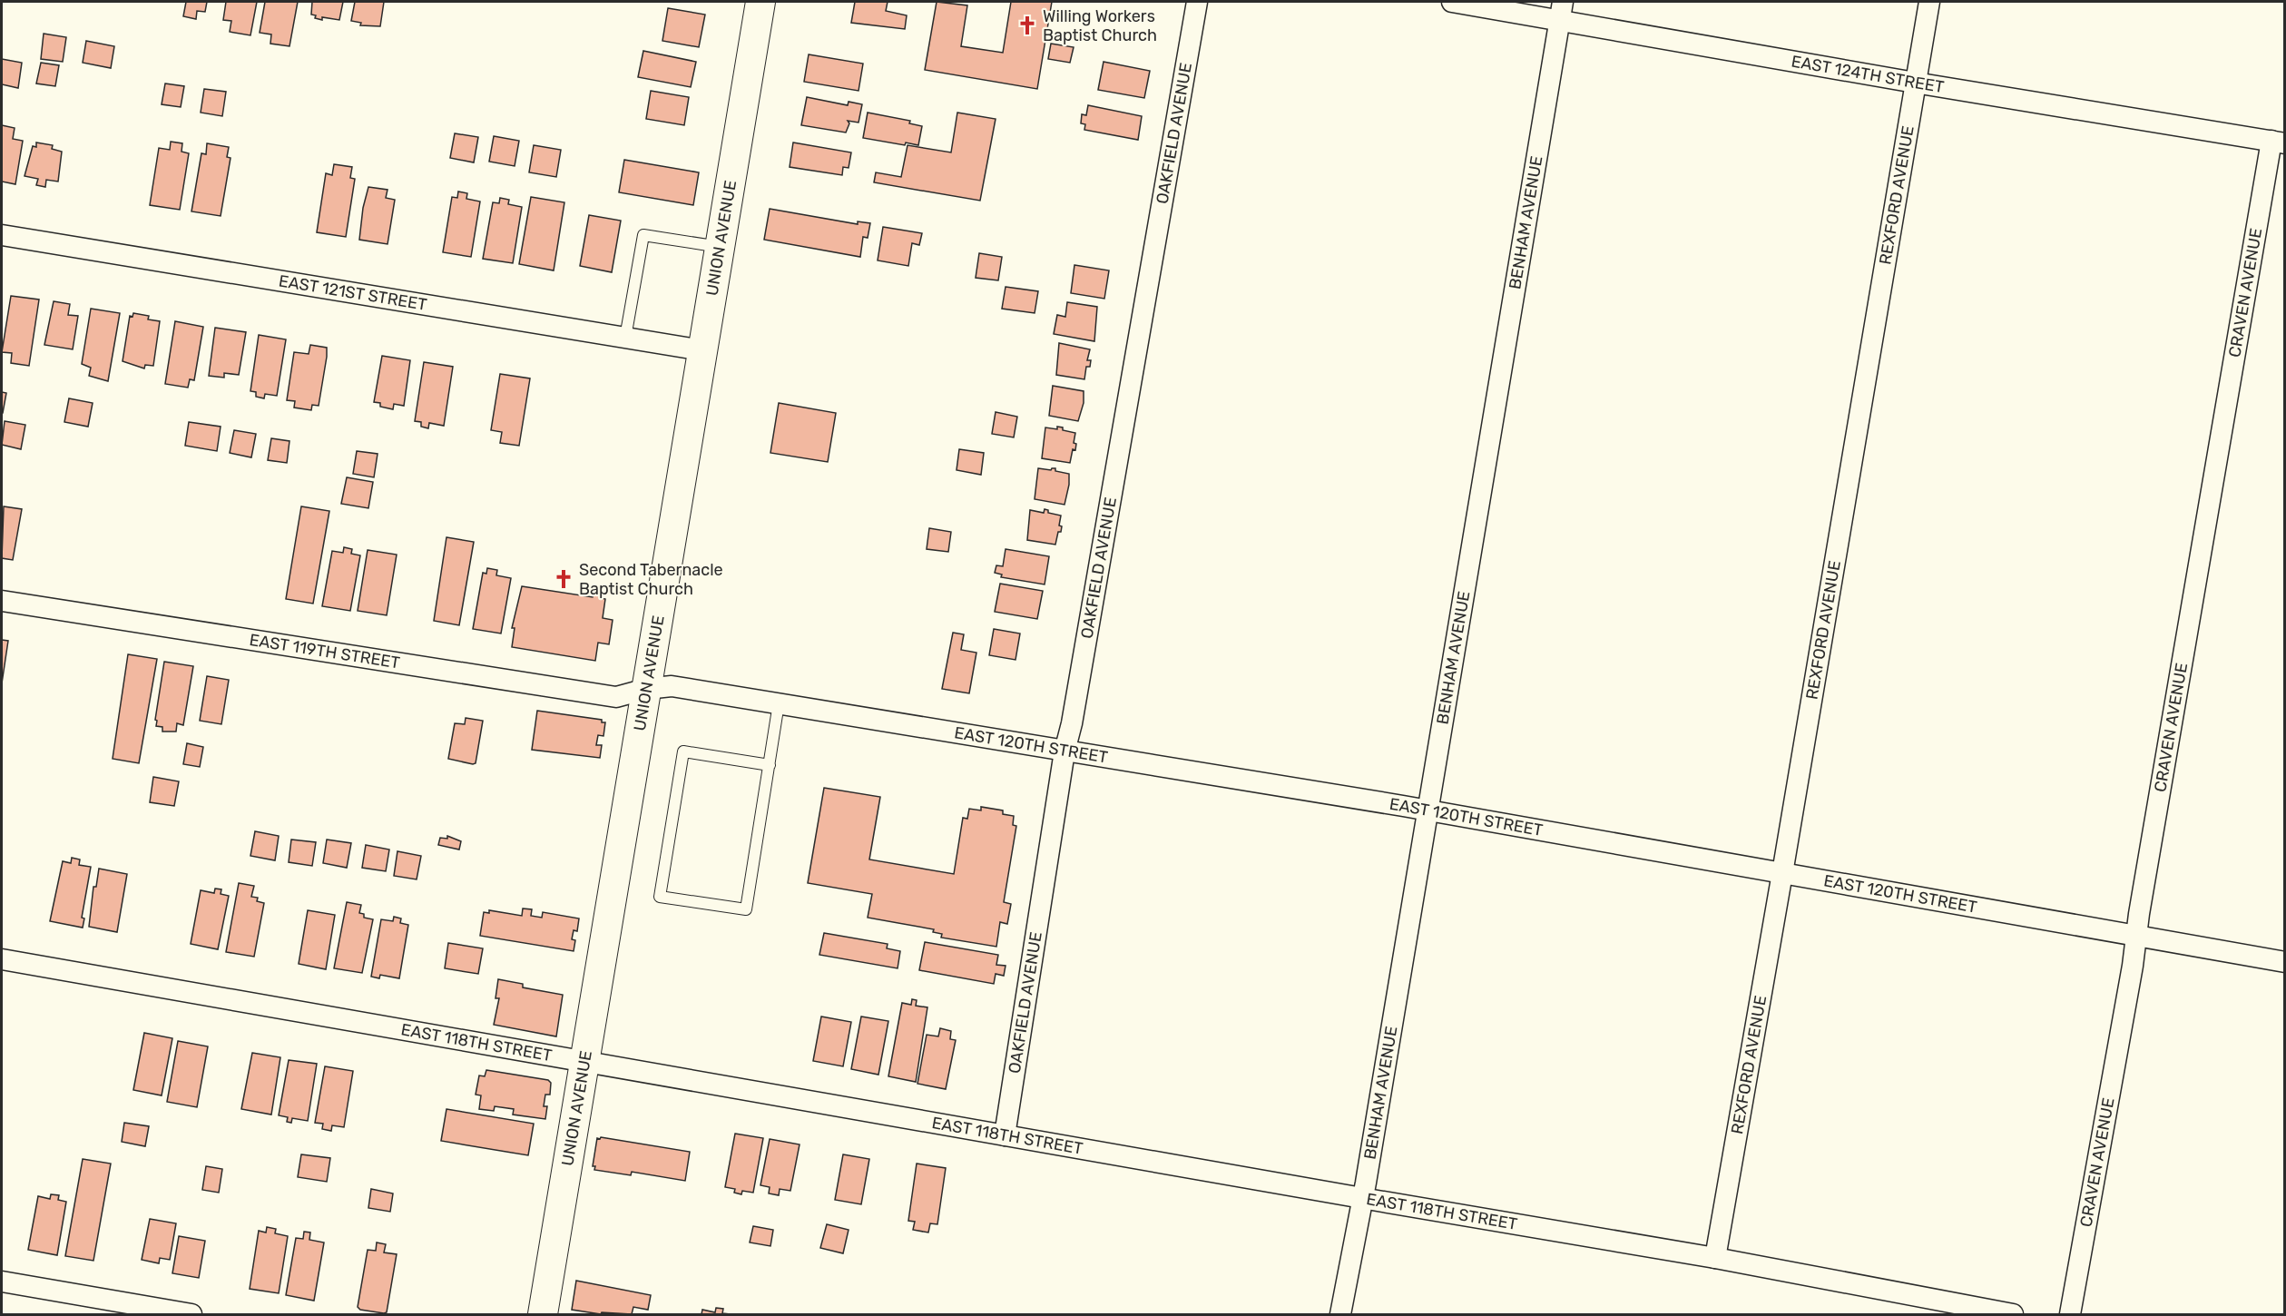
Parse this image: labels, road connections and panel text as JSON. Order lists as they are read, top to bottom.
{
  "streets": {
    "main road": ["UNION AVENUE"],
    "street": [
      "EAST 124TH STREET",
      "OAKFIELD AVENUE",
      "REXFORD AVENUE",
      "BENHAM AVENUE",
      "EAST 121ST STREET",
      "CRAVEN AVENUE",
      "EAST 119TH STREET",
      "EAST 120TH STREET",
      "EAST 118TH STREET"
    ]
  },
  "crossings": [
    ["EAST 124TH STREET", "REXFORD AVENUE"],
    ["EAST 124TH STREET", "BENHAM AVENUE"],
    ["EAST 124TH STREET", "CRAVEN AVENUE"],
    ["OAKFIELD AVENUE", "EAST 120TH STREET"],
    ["OAKFIELD AVENUE", "EAST 118TH STREET"],
    ["REXFORD AVENUE", "EAST 120TH STREET"],
    ["REXFORD AVENUE", "EAST 118TH STREET"],
    ["BENHAM AVENUE", "EAST 120TH STREET"],
    ["BENHAM AVENUE", "EAST 118TH STREET"],
    ["UNION AVENUE", "EAST 121ST STREET"],
    ["UNION AVENUE", "EAST 119TH STREET"],
    ["UNION AVENUE", "EAST 120TH STREET"],
    ["UNION AVENUE", "EAST 118TH STREET"],
    ["CRAVEN AVENUE", "EAST 120TH STREET"],
    ["EAST 119TH STREET", "EAST 120TH STREET"]
  ],
  "places": {
    "church": ["Willing Workers Baptist Church", "Second Tabernacle Baptist Church"]
  }
}
